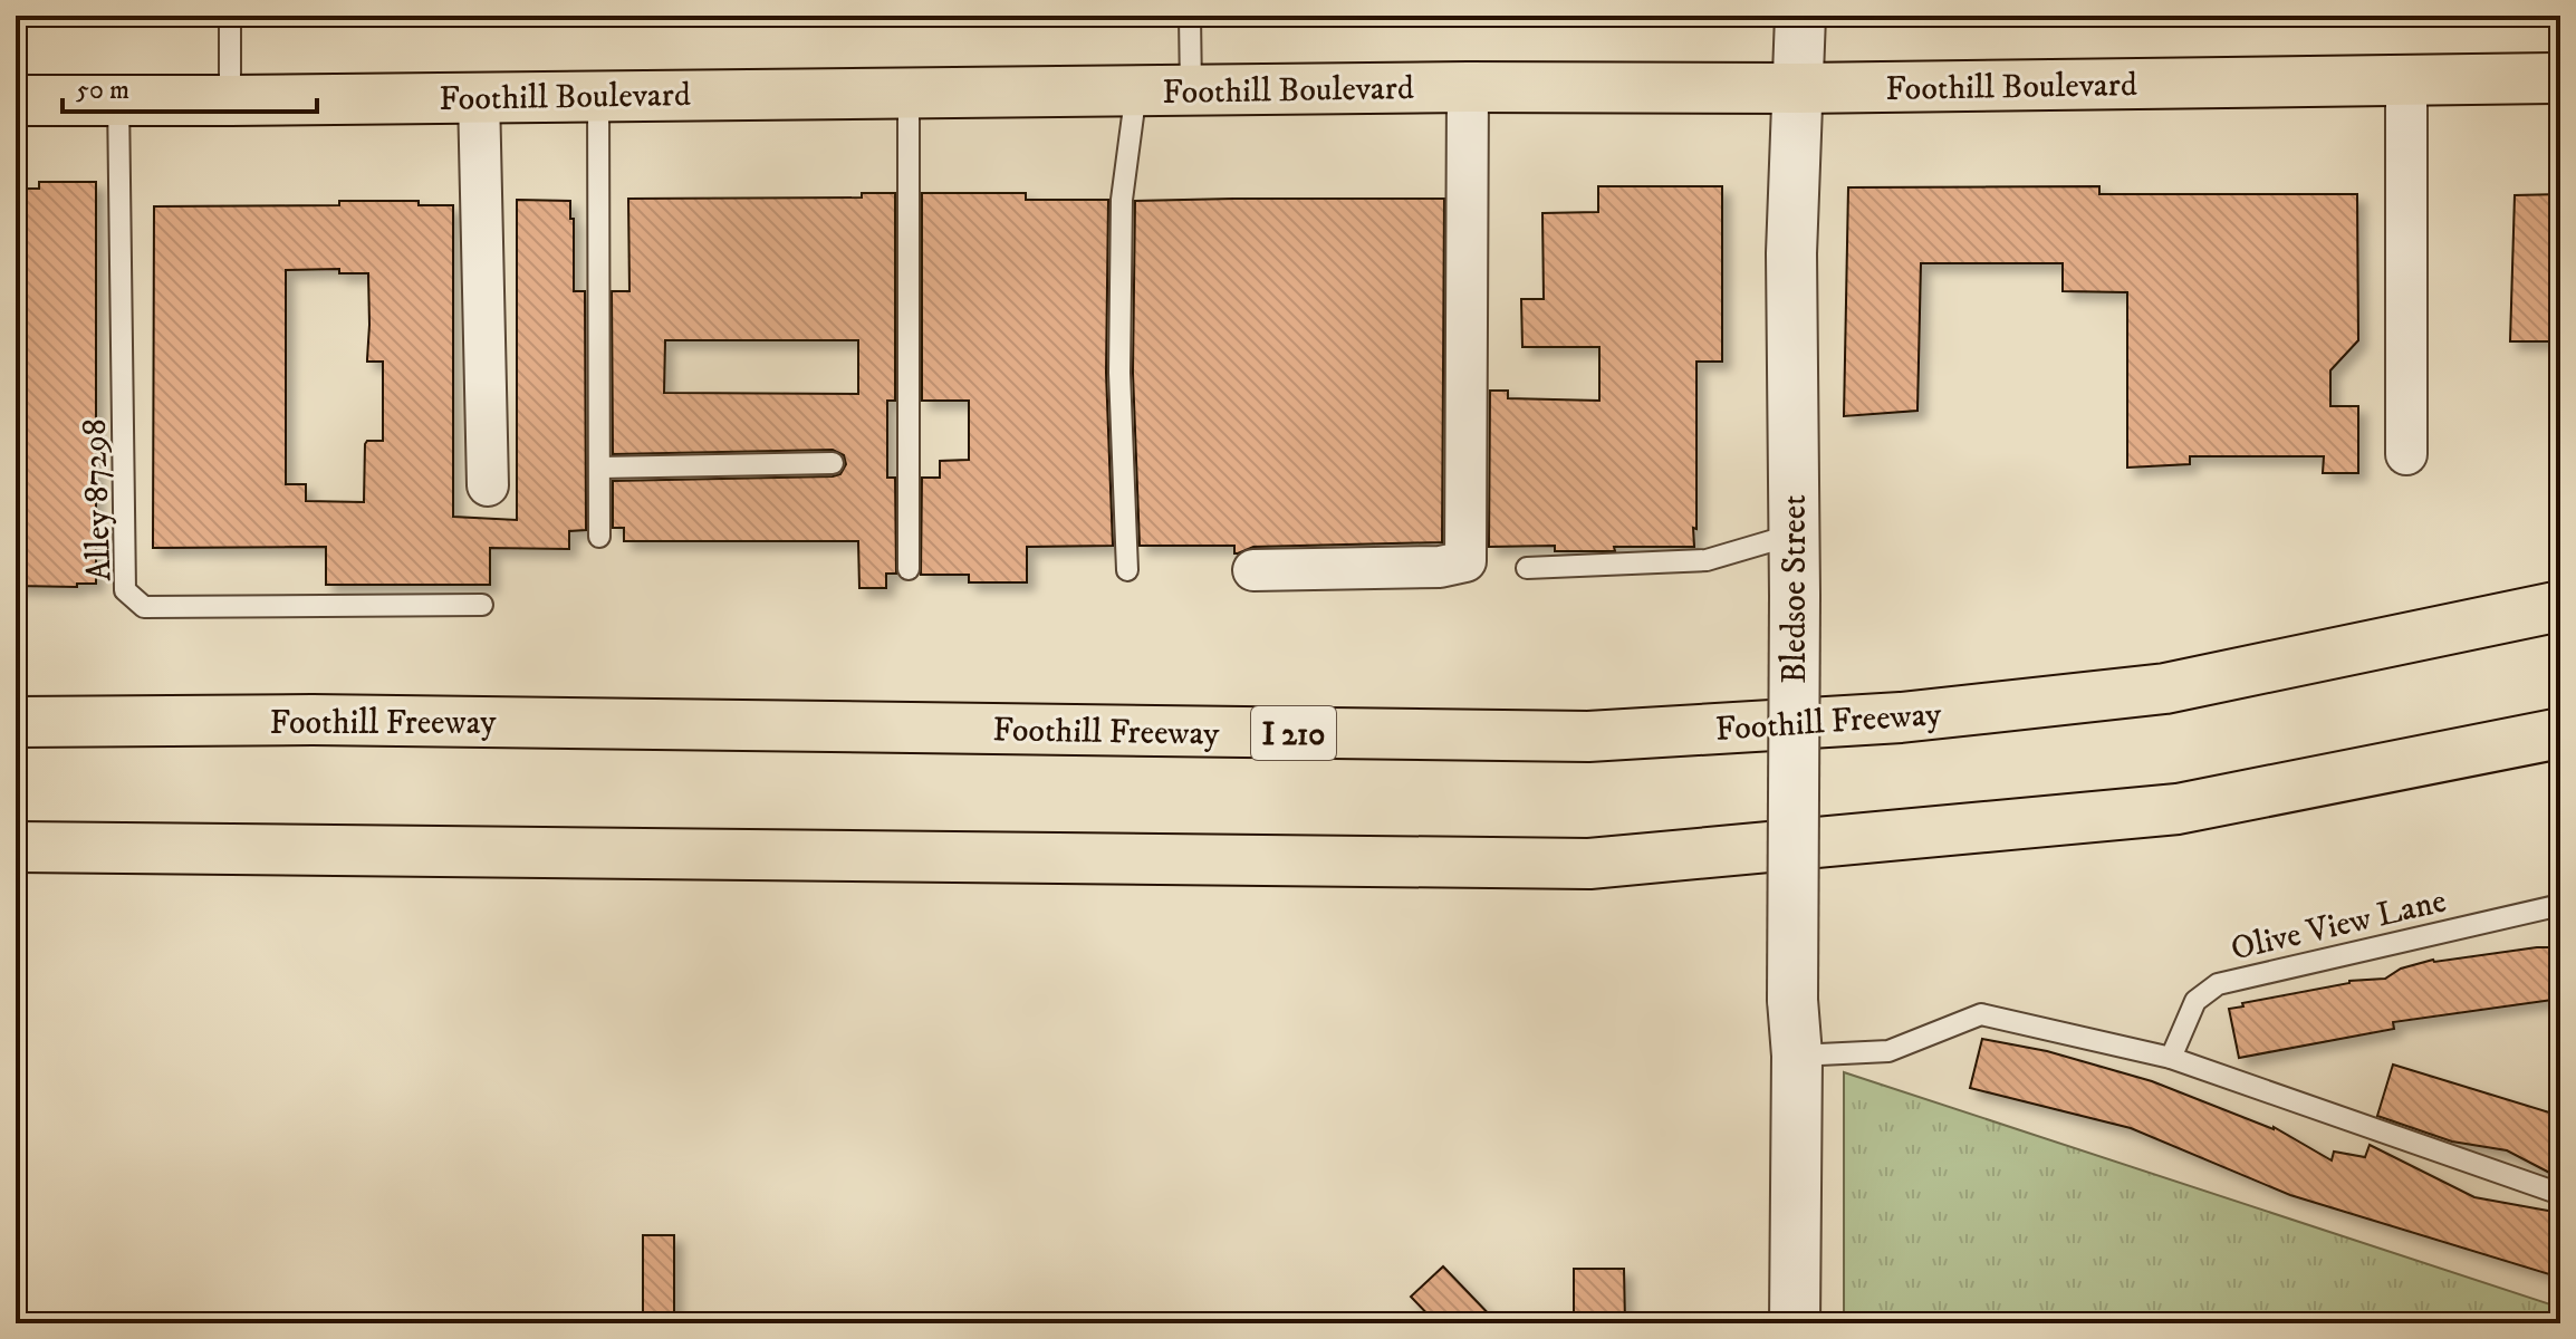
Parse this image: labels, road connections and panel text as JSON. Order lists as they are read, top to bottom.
{
  "streets": {
    "main road": ["Foothill Boulevard", "Foothill Freeway", "I 210"],
    "street": ["Bledsoe Street"],
    "lane": ["Alley 87298", "Olive View Lane"]
  },
  "crossings": [
    ["Foothill Boulevard", "Alley 87298"],
    ["Foothill Boulevard", "Bledsoe Street"]
  ],
  "scale_bar": "50 m"
}
